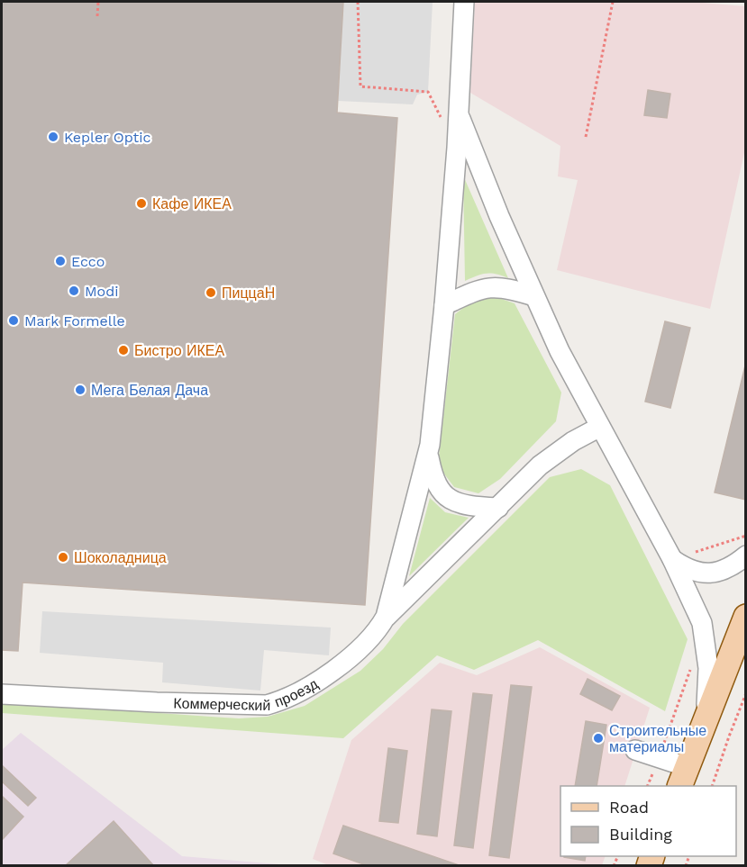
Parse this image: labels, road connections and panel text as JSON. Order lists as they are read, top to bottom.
{
  "streets": {
    "street": ["Коммерческий проезд"]
  },
  "places": [
    "Kepler Optic",
    "Кафе ИКЕА",
    "Ecco",
    "Modi",
    "ПиццаН",
    "Mark Formelle",
    "Бистро ИКЕА",
    "Мега Белая Дача",
    "Шоколадница",
    "Строительные материалы"
  ],
  "legend": ["Road", "Building"]
}
